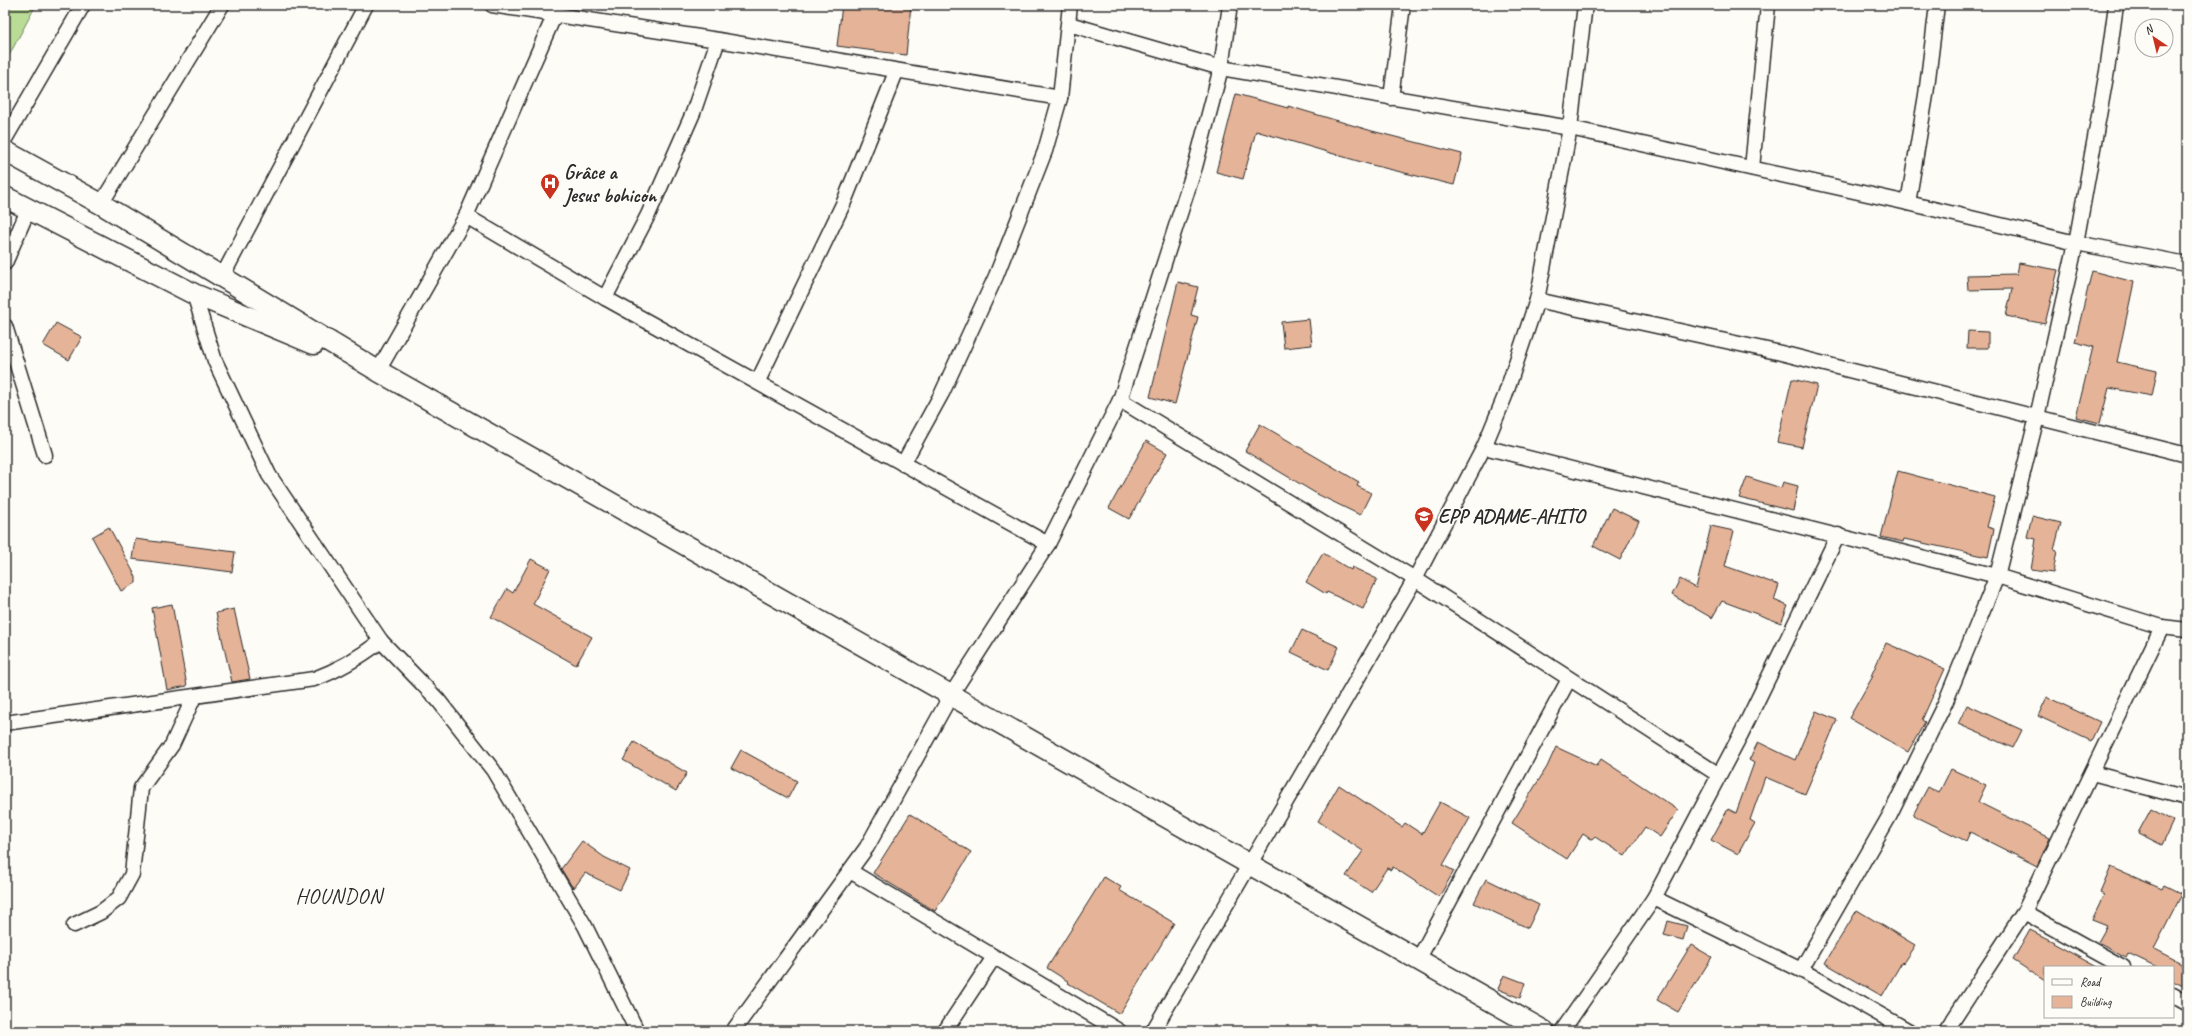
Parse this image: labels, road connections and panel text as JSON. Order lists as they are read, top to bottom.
{
  "districts": ["HOUNDON"],
  "places": {
    "hospital": ["Grâce a Jesus bohicon"],
    "school or university": ["EPP ADAME-AHITO"]
  },
  "legend": ["Road", "Building"],
  "north": "top left"
}
